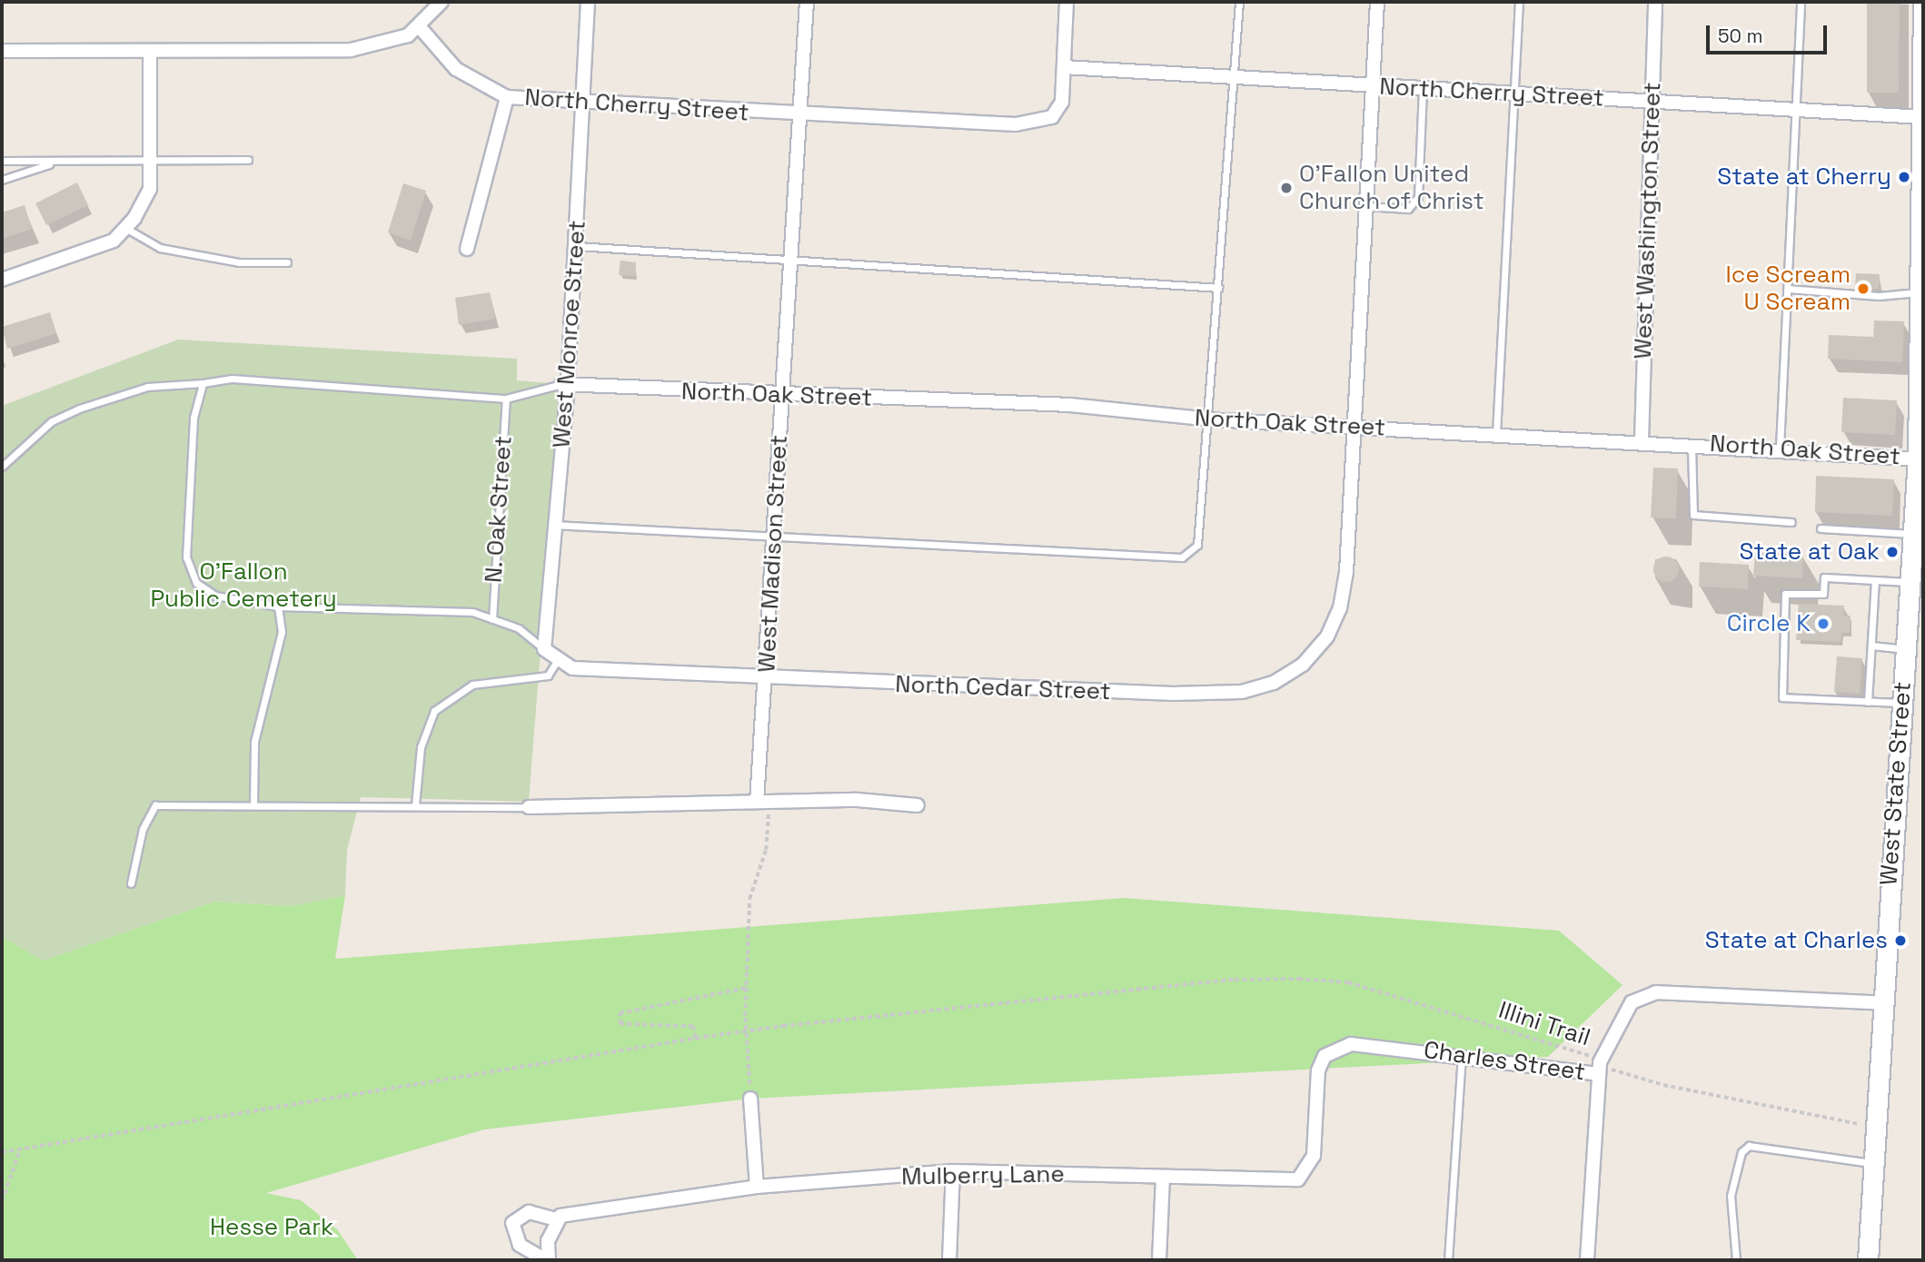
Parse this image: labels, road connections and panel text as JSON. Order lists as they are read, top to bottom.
{
  "streets": {
    "main road": ["West State Street"],
    "street": [
      "North Cherry Street",
      "West Washington Street",
      "West Monroe Street",
      "North Oak Street",
      "West Madison Street",
      "North Cedar Street",
      "Charles Street",
      "Mulberry Lane"
    ],
    "lane": ["N. Oak Street"],
    "path": ["Illini Trail"]
  },
  "crossings": [
    ["North Cherry Street", "West Washington Street"],
    ["North Cherry Street", "West Monroe Street"],
    ["North Cherry Street", "West Madison Street"],
    ["North Cherry Street", "North Cedar Street"],
    ["North Cherry Street", "West State Street"],
    ["West Washington Street", "North Oak Street"],
    ["West Monroe Street", "North Oak Street"],
    ["North Oak Street", "N. Oak Street"],
    ["North Oak Street", "West Madison Street"],
    ["North Oak Street", "North Cedar Street"],
    ["North Oak Street", "West State Street"],
    ["West Madison Street", "North Cedar Street"],
    ["West State Street", "Illini Trail"],
    ["West State Street", "Charles Street"],
    ["Illini Trail", "Charles Street"],
    ["Charles Street", "Mulberry Lane"]
  ],
  "parks": ["O'Fallon Public Cemetery", "Hesse Park"],
  "places": [
    "State at Cherry",
    "O'Fallon United Church of Christ",
    "Ice Scream U Scream",
    "State at Oak",
    "Circle K",
    "State at Charles"
  ],
  "scale_bar": "50 m"
}
